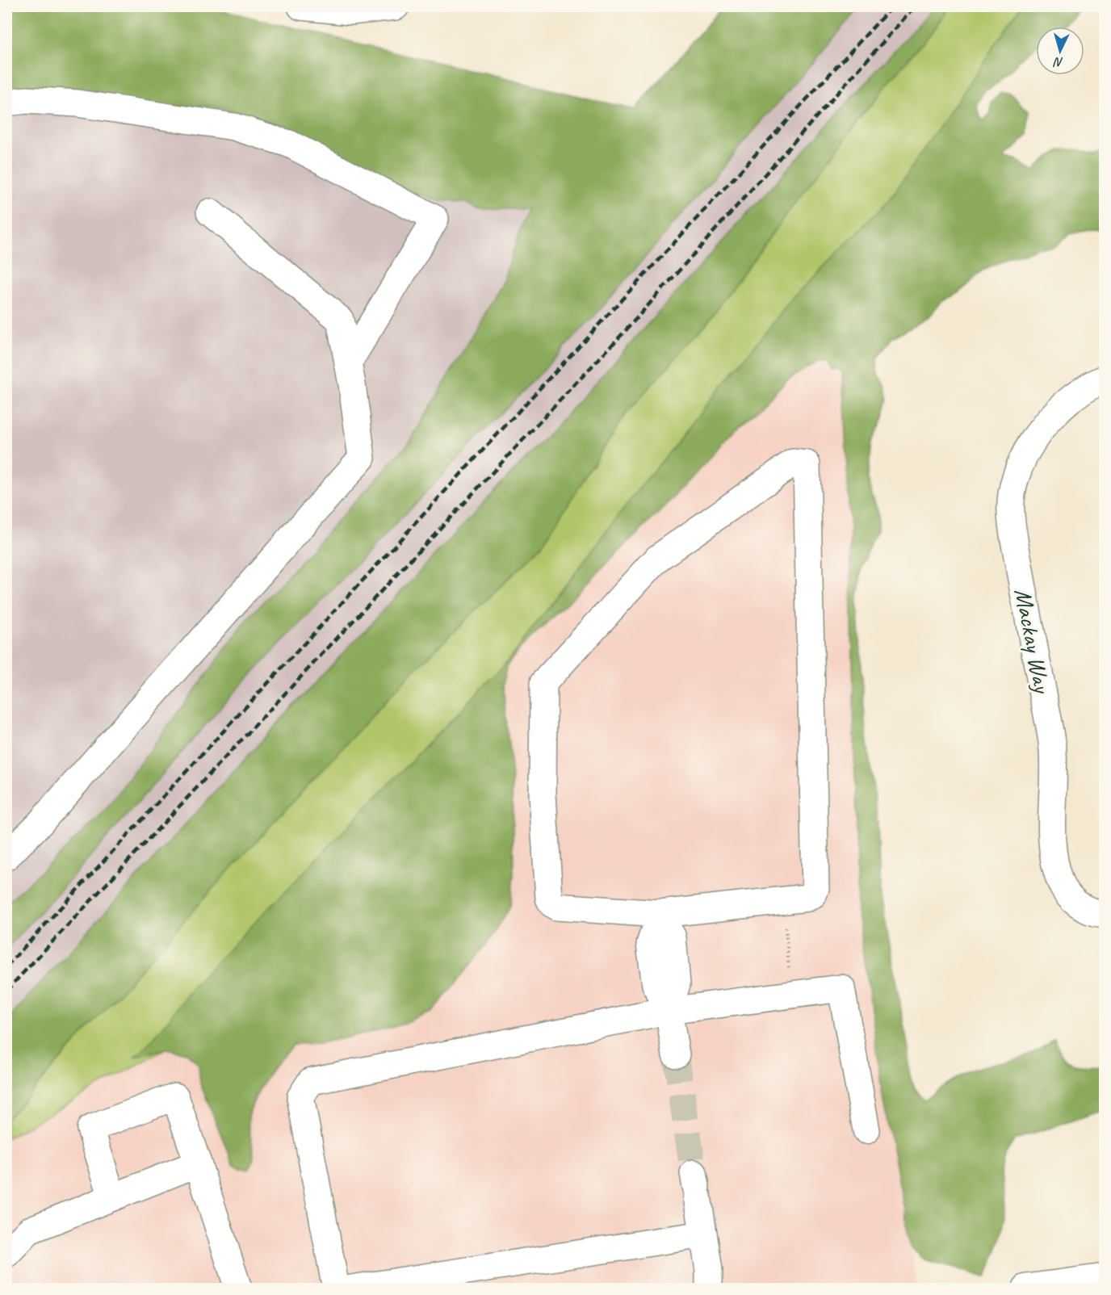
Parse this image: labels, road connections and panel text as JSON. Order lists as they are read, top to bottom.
{
  "streets": {
    "street": ["Mackay Way"]
  },
  "north": "bottom"
}
